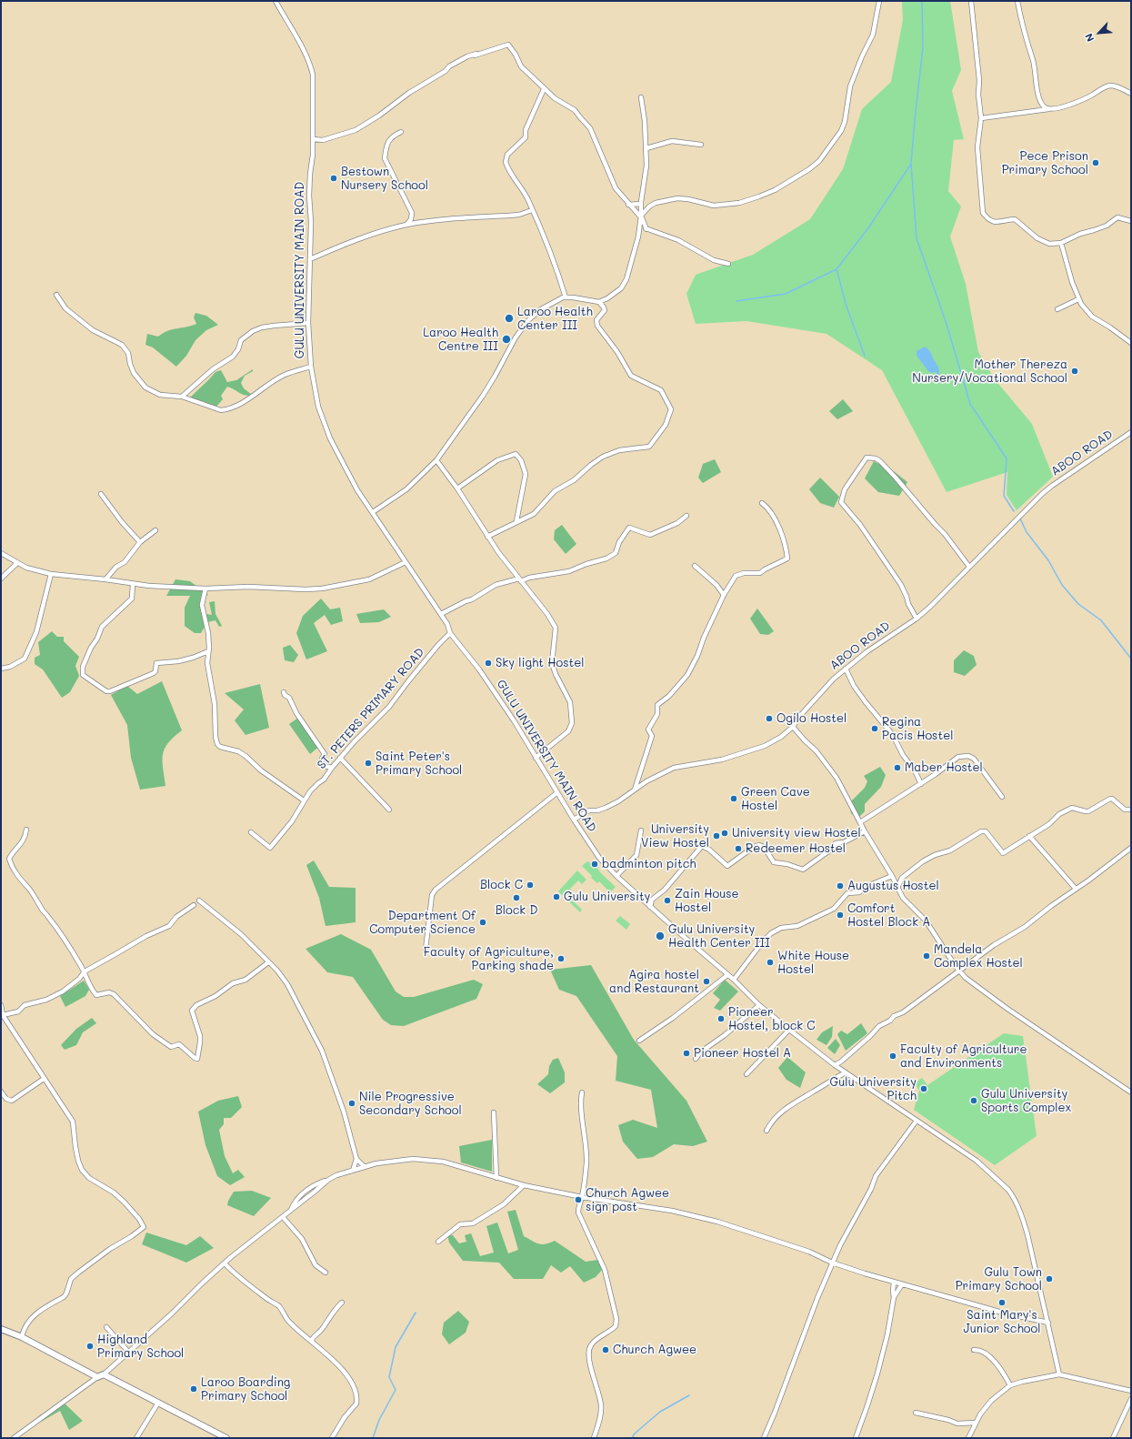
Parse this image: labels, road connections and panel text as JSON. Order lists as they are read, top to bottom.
{
  "streets": {
    "street": ["GULU UNIVERSITY MAIN ROAD", "ABOO ROAD", "ST. PETERS PRIMARY ROAD"]
  },
  "crossings": [
    ["GULU UNIVERSITY MAIN ROAD", "ABOO ROAD"],
    ["GULU UNIVERSITY MAIN ROAD", "ST. PETERS PRIMARY ROAD"]
  ],
  "places": [
    "Pece Prison Primary School",
    "Bestown Nursery School",
    "Laroo Health Center III",
    "Laroo Health Centre III",
    "Mother Thereza Nursery/Vocational School",
    "Sky light Hostel",
    "Ogilo Hostel",
    "Regina Pacis Hostel",
    "Saint Peter's Primary School",
    "Maber Hostel",
    "Green Cave Hostel",
    "University view Hostel",
    "University View Hostel",
    "Redeemer Hostel",
    "badminton pitch",
    "Block C",
    "Augustus Hostel",
    "Gulu University",
    "Block D",
    "Zain House Hostel",
    "Comfort Hostel Block A",
    "Department Of Computer Science",
    "Gulu University Health Center III",
    "Mandela Complex Hostel",
    "Faculty of Agriculture, Parking shade",
    "White House Hostel",
    "Agira hostel and Restaurant",
    "Pioneer Hostel, block C",
    "Pioneer Hostel A",
    "Faculty of Agriculture and Environments",
    "Gulu University Pitch",
    "Gulu University Sports Complex",
    "Nile Progressive Secondary School",
    "Church Agwee sign post",
    "Gulu Town Primary School",
    "Saint Mary's Junior School",
    "Highland Primary School",
    "Church Agwee",
    "Laroo Boarding Primary School"
  ],
  "north": "bottom left"
}
